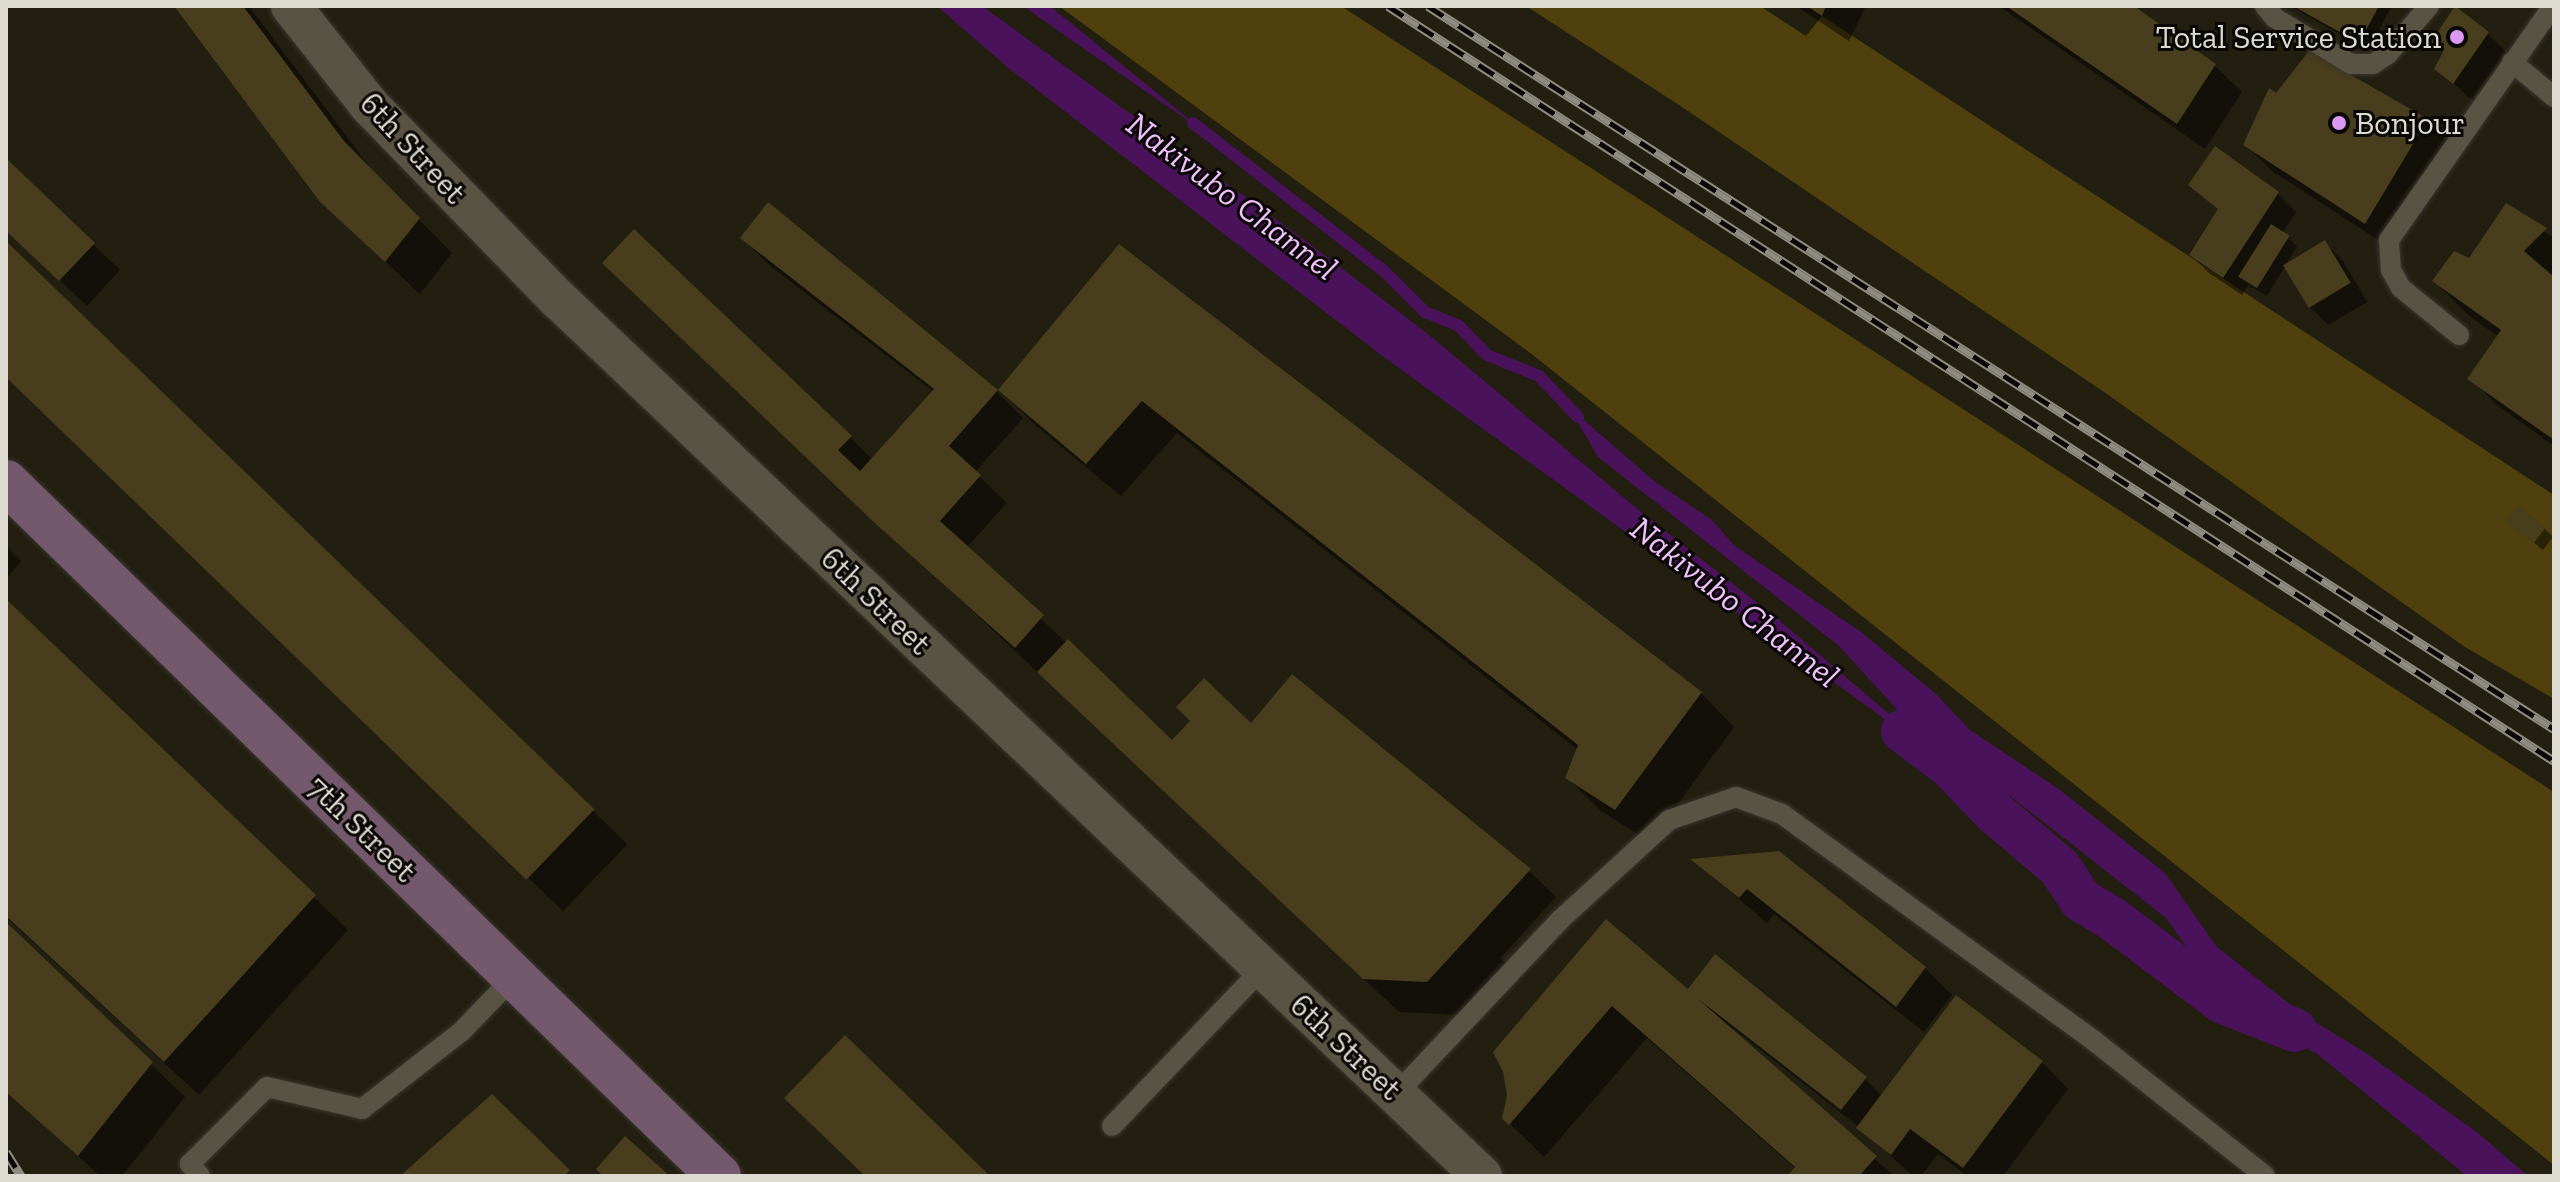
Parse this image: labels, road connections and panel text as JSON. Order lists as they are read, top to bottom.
{
  "streets": {
    "street": ["6th Street", "7th Street"]
  },
  "water": ["Nakivubo Channel"],
  "places": ["Total Service Station", "Bonjour"]
}
